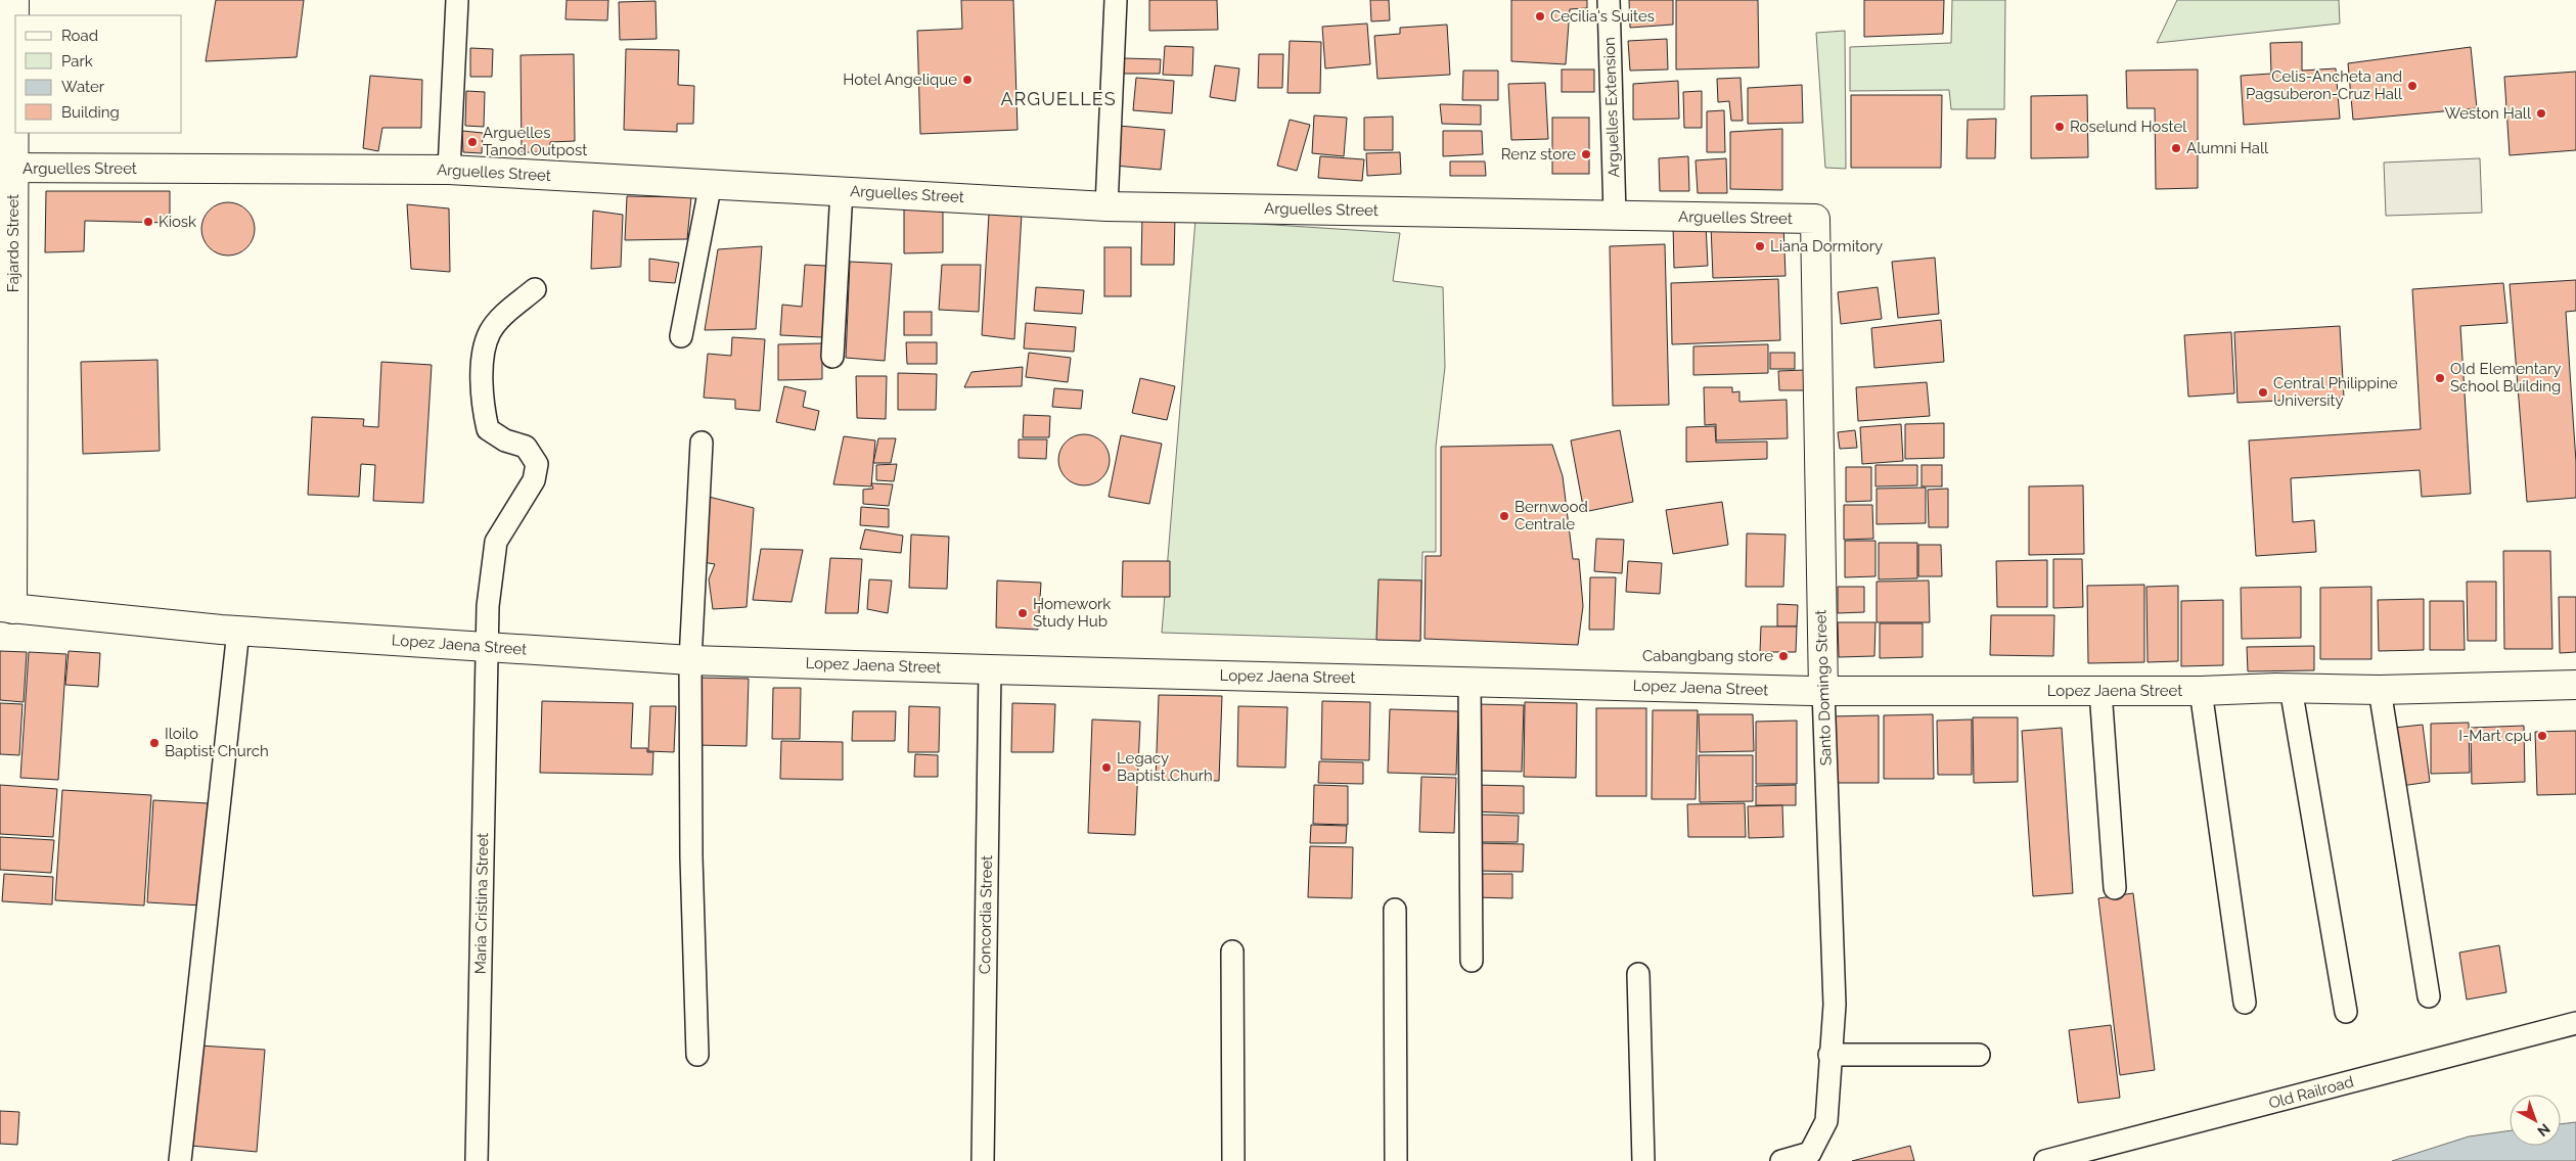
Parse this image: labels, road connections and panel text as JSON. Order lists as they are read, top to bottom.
{
  "streets": {
    "street": [
      "Arguelles Extension",
      "Arguelles Street",
      "Fajardo Street",
      "Lopez Jaena Street",
      "Santo Domingo Street",
      "Maria Cristina Street",
      "Concordia Street",
      "Old Railroad"
    ]
  },
  "crossings": [
    ["Arguelles Extension", "Arguelles Street"],
    ["Arguelles Street", "Fajardo Street"],
    ["Arguelles Street", "Santo Domingo Street"],
    ["Fajardo Street", "Lopez Jaena Street"],
    ["Lopez Jaena Street", "Santo Domingo Street"],
    ["Lopez Jaena Street", "Maria Cristina Street"],
    ["Lopez Jaena Street", "Concordia Street"]
  ],
  "districts": ["ARGUELLES"],
  "places": [
    "Cecilia's Suites",
    "Hotel Angelique",
    "Celis-Ancheta and Pagsuberon-Cruz Hall",
    "Weston Hall",
    "Roselund Hostel",
    "Arguelles Tanod Outpost",
    "Alumni Hall",
    "Renz store",
    "Kiosk",
    "Liana Dormitory",
    "Old Elementary School Building",
    "Central Philippine University",
    "Bernwood Centrale",
    "Homework Study Hub",
    "Cabangbang store",
    "I-Mart cpu",
    "Iloilo Baptist Church",
    "Legacy Baptist Churh"
  ],
  "legend": [
    "Road",
    "Park",
    "Water",
    "Building"
  ],
  "north": "bottom right"
}
